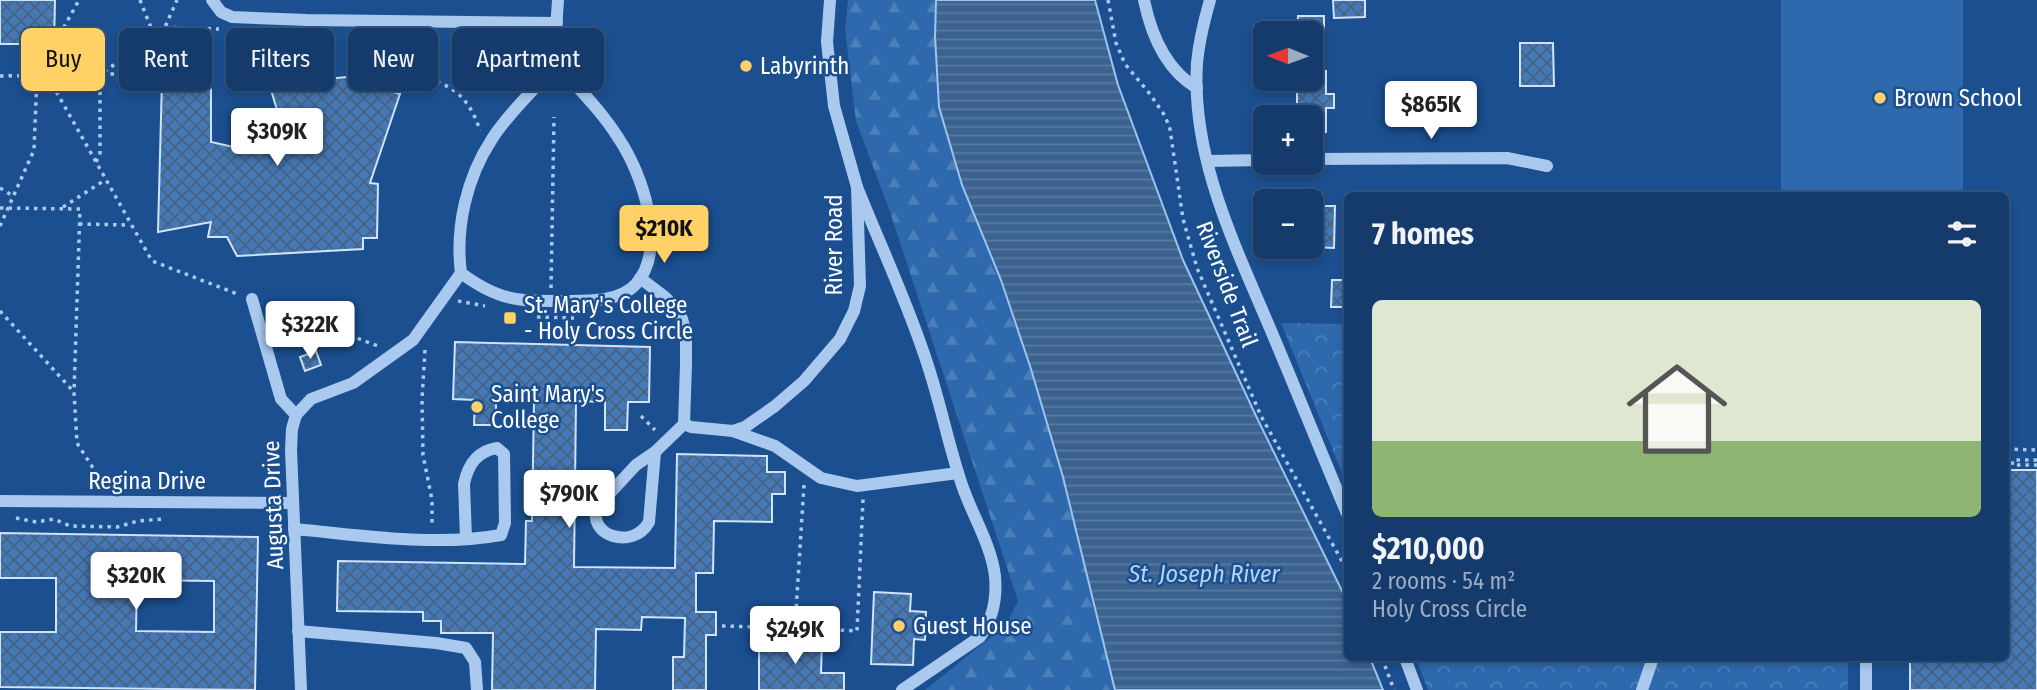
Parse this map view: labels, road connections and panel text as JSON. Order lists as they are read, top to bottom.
{
  "streets": {
    "street": ["River Road", "Regina Drive", "Augusta Drive"],
    "path": ["Riverside Trail"]
  },
  "crossings": [
    ["Regina Drive", "Augusta Drive"]
  ],
  "water": ["St. Joseph River"],
  "places": {
    "other": [
      "Labyrinth",
      "Brown School",
      "Saint Mary's College",
      "Guest House"
    ],
    "transit": ["St. Mary's College - Holy Cross Circle"]
  },
  "north": "left",
  "page": {
    "map_buttons": ["+", "−"],
    "chip": [
      "Buy",
      "Rent",
      "Filters",
      "New",
      "Apartment"
    ],
    "price": [
      "$865K",
      "$309K",
      "$210K",
      "$322K",
      "$790K",
      "$320K",
      "$249K"
    ],
    "heading": "7 homes",
    "list": [
      {
        "name": "$210,000",
        "note": "2 rooms · 54 m² · Holy Cross Circle"
      }
    ]
  }
}
